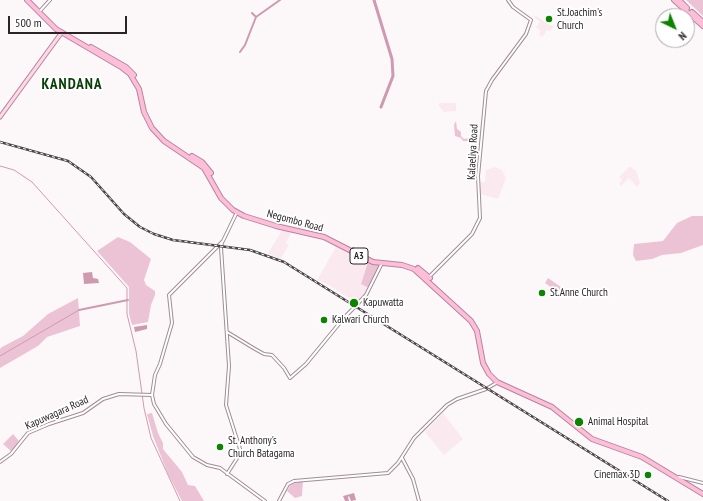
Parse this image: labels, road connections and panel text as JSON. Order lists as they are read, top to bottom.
{
  "streets": {
    "highway": ["Negombo Road", "A3"],
    "street": ["Kalaeliya Road", "Kapuwagara Road"]
  },
  "crossings": [
    ["Kalaeliya Road", "Negombo Road"]
  ],
  "districts": ["KANDANA"],
  "places": [
    "St.Joachim's Church",
    "St.Anne Church",
    "Kapuwatta",
    "Kalwari Church",
    "Animal Hospital",
    "St. Anthony's Church Batagama",
    "Cinemax 3D"
  ],
  "scale_bar": "500 m",
  "north": "bottom right"
}
